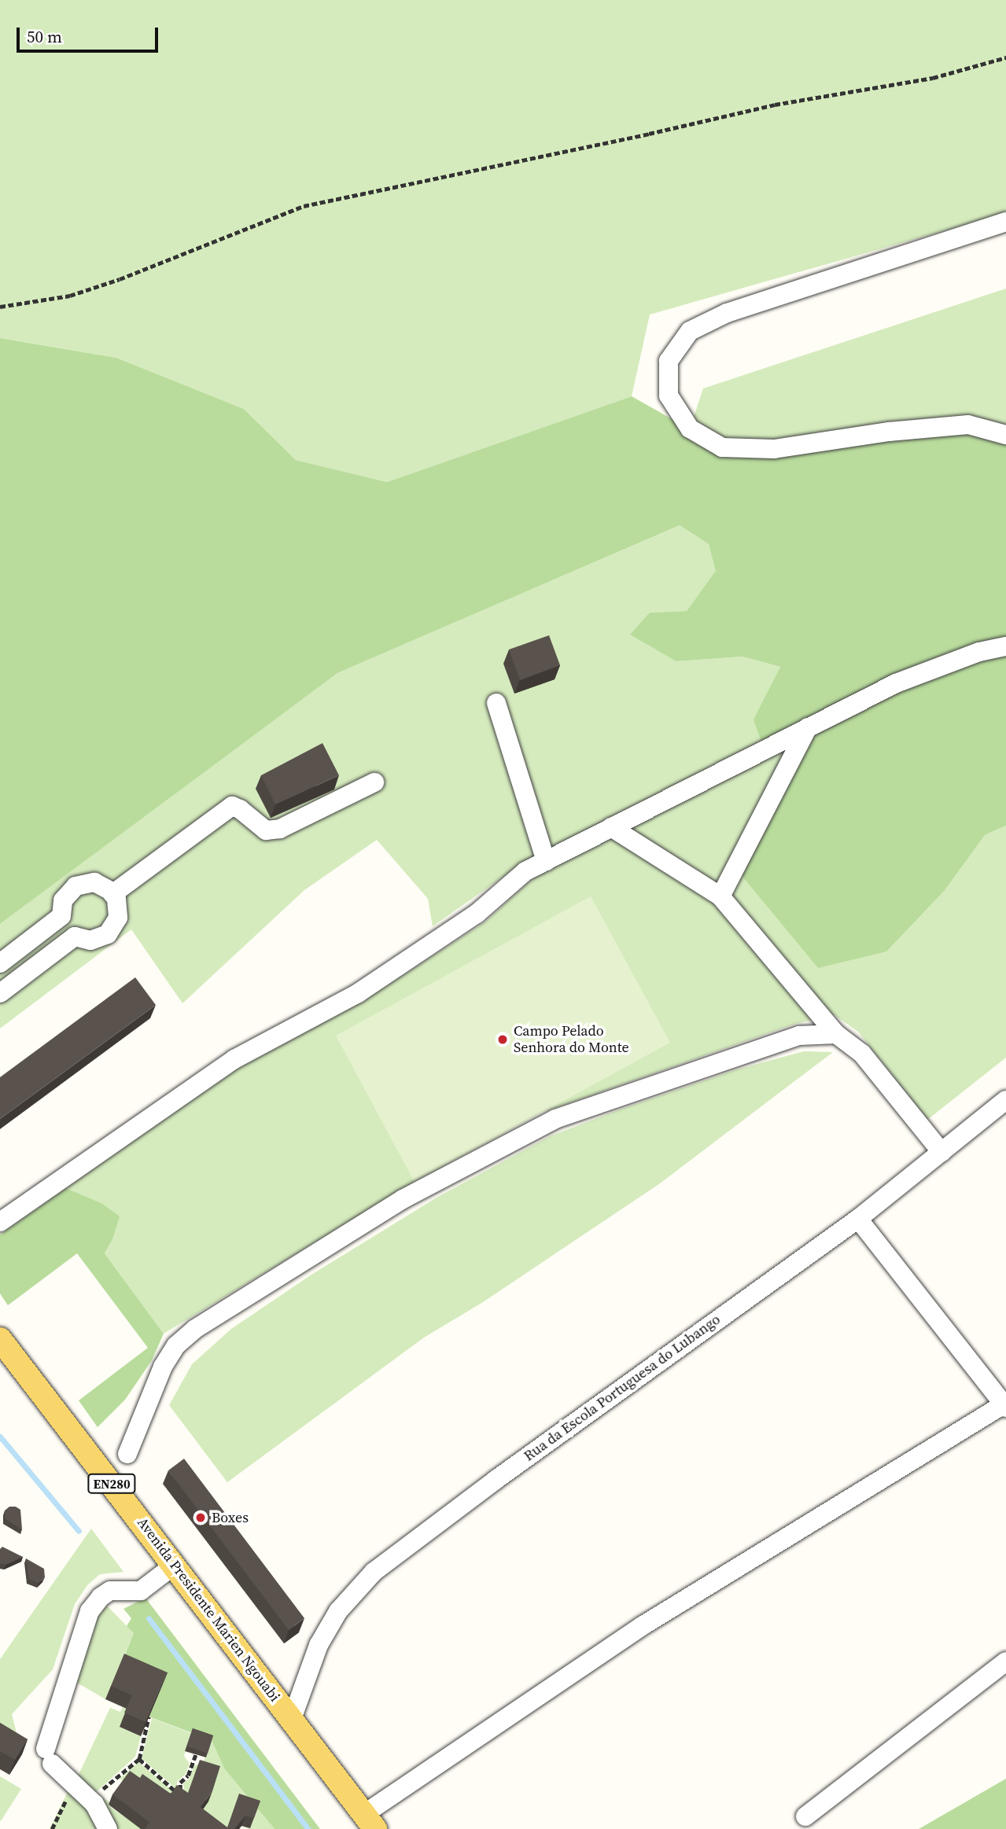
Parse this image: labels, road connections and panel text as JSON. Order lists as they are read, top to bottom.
{
  "streets": {
    "main road": ["EN280", "Avenida Presidente Marien Ngouabi"],
    "street": ["Rua da Escola Portuguesa do Lubango"]
  },
  "crossings": [
    ["Rua da Escola Portuguesa do Lubango", "Avenida Presidente Marien Ngouabi"]
  ],
  "places": ["Campo Pelado Senhora do Monte", "Boxes"],
  "scale_bar": "50 m"
}
